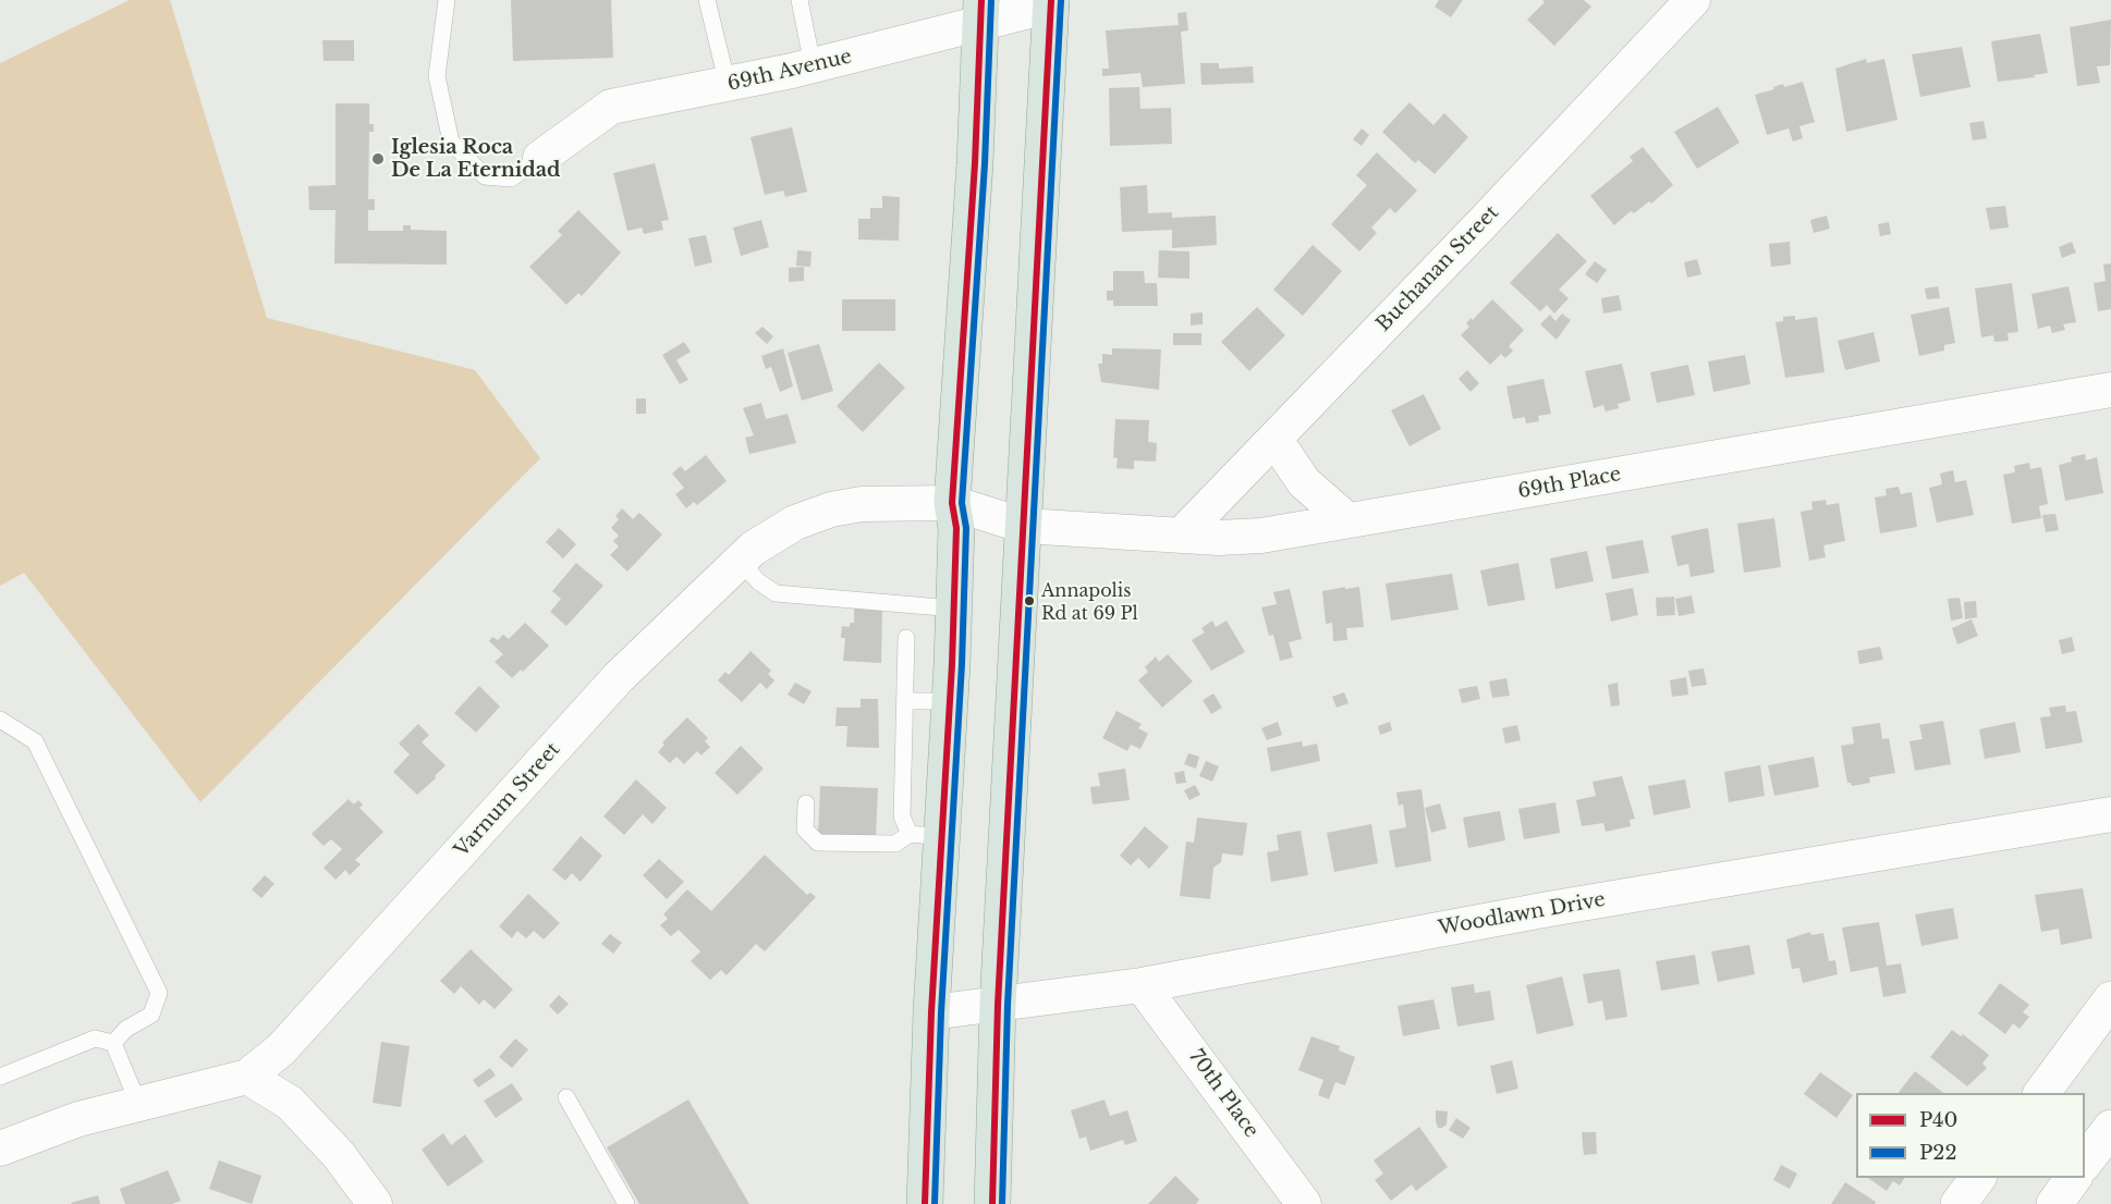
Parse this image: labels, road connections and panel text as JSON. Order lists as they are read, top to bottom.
{
  "streets": {
    "street": [
      "69th Avenue",
      "Buchanan Street",
      "69th Place",
      "Varnum Street",
      "Woodlawn Drive",
      "70th Place"
    ]
  },
  "crossings": [
    ["Buchanan Street", "69th Place"],
    ["69th Place", "Varnum Street"],
    ["Woodlawn Drive", "70th Place"]
  ],
  "places": ["Iglesia Roca De La Eternidad", "Annapolis Rd at 69 Pl"],
  "lines": ["transit line P40", "transit line P22"],
  "legend": ["P40", "P22"]
}
